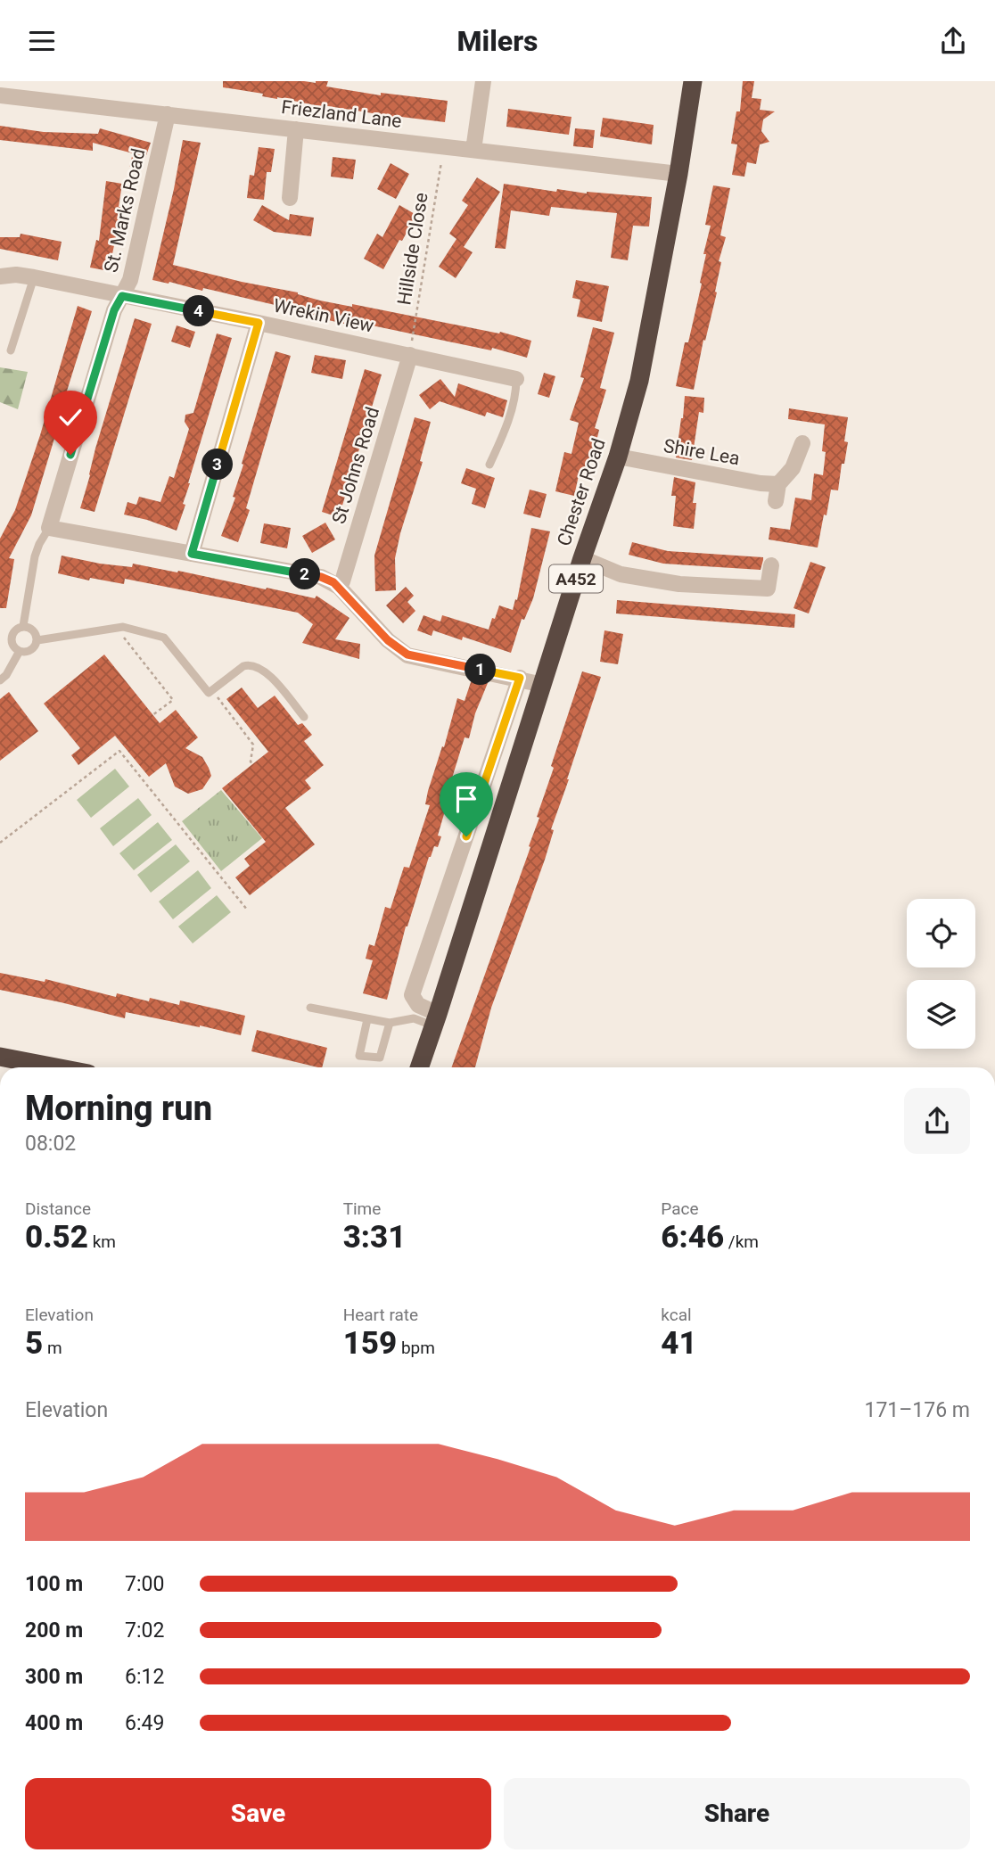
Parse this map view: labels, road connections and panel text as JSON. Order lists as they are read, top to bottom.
{
  "streets": {
    "highway": ["Chester Road", "A452"],
    "street": [
      "Friezland Lane",
      "St. Marks Road",
      "Wrekin View",
      "Shire Lea",
      "St Johns Road"
    ],
    "path": ["Hillside Close"]
  },
  "crossings": [
    ["Friezland Lane", "St. Marks Road"],
    ["Friezland Lane", "Hillside Close"],
    ["Friezland Lane", "Chester Road"],
    ["St. Marks Road", "Wrekin View"],
    ["Hillside Close", "Wrekin View"],
    ["Hillside Close", "St Johns Road"],
    ["Wrekin View", "St Johns Road"],
    ["Shire Lea", "Chester Road"]
  ],
  "page": {
    "header": "Milers",
    "pins": [
      "4",
      "3",
      "2",
      "1"
    ],
    "heading": ["Morning run", "08:02"],
    "stats": [
      ["Distance", "0.52 km"],
      ["Time", "3:31"],
      ["Pace", "6:46 /km"],
      ["Elevation", "5 m"],
      ["Heart rate", "159 bpm"],
      ["kcal", "41"]
    ],
    "chart": ["Elevation", "171–176 m"],
    "list": [
      {
        "name": "100 m",
        "note": "7:00"
      },
      {
        "name": "200 m",
        "note": "7:02"
      },
      {
        "name": "300 m",
        "note": "6:12"
      },
      {
        "name": "400 m",
        "note": "6:49"
      }
    ],
    "buttons": ["Save", "Share"]
  }
}
